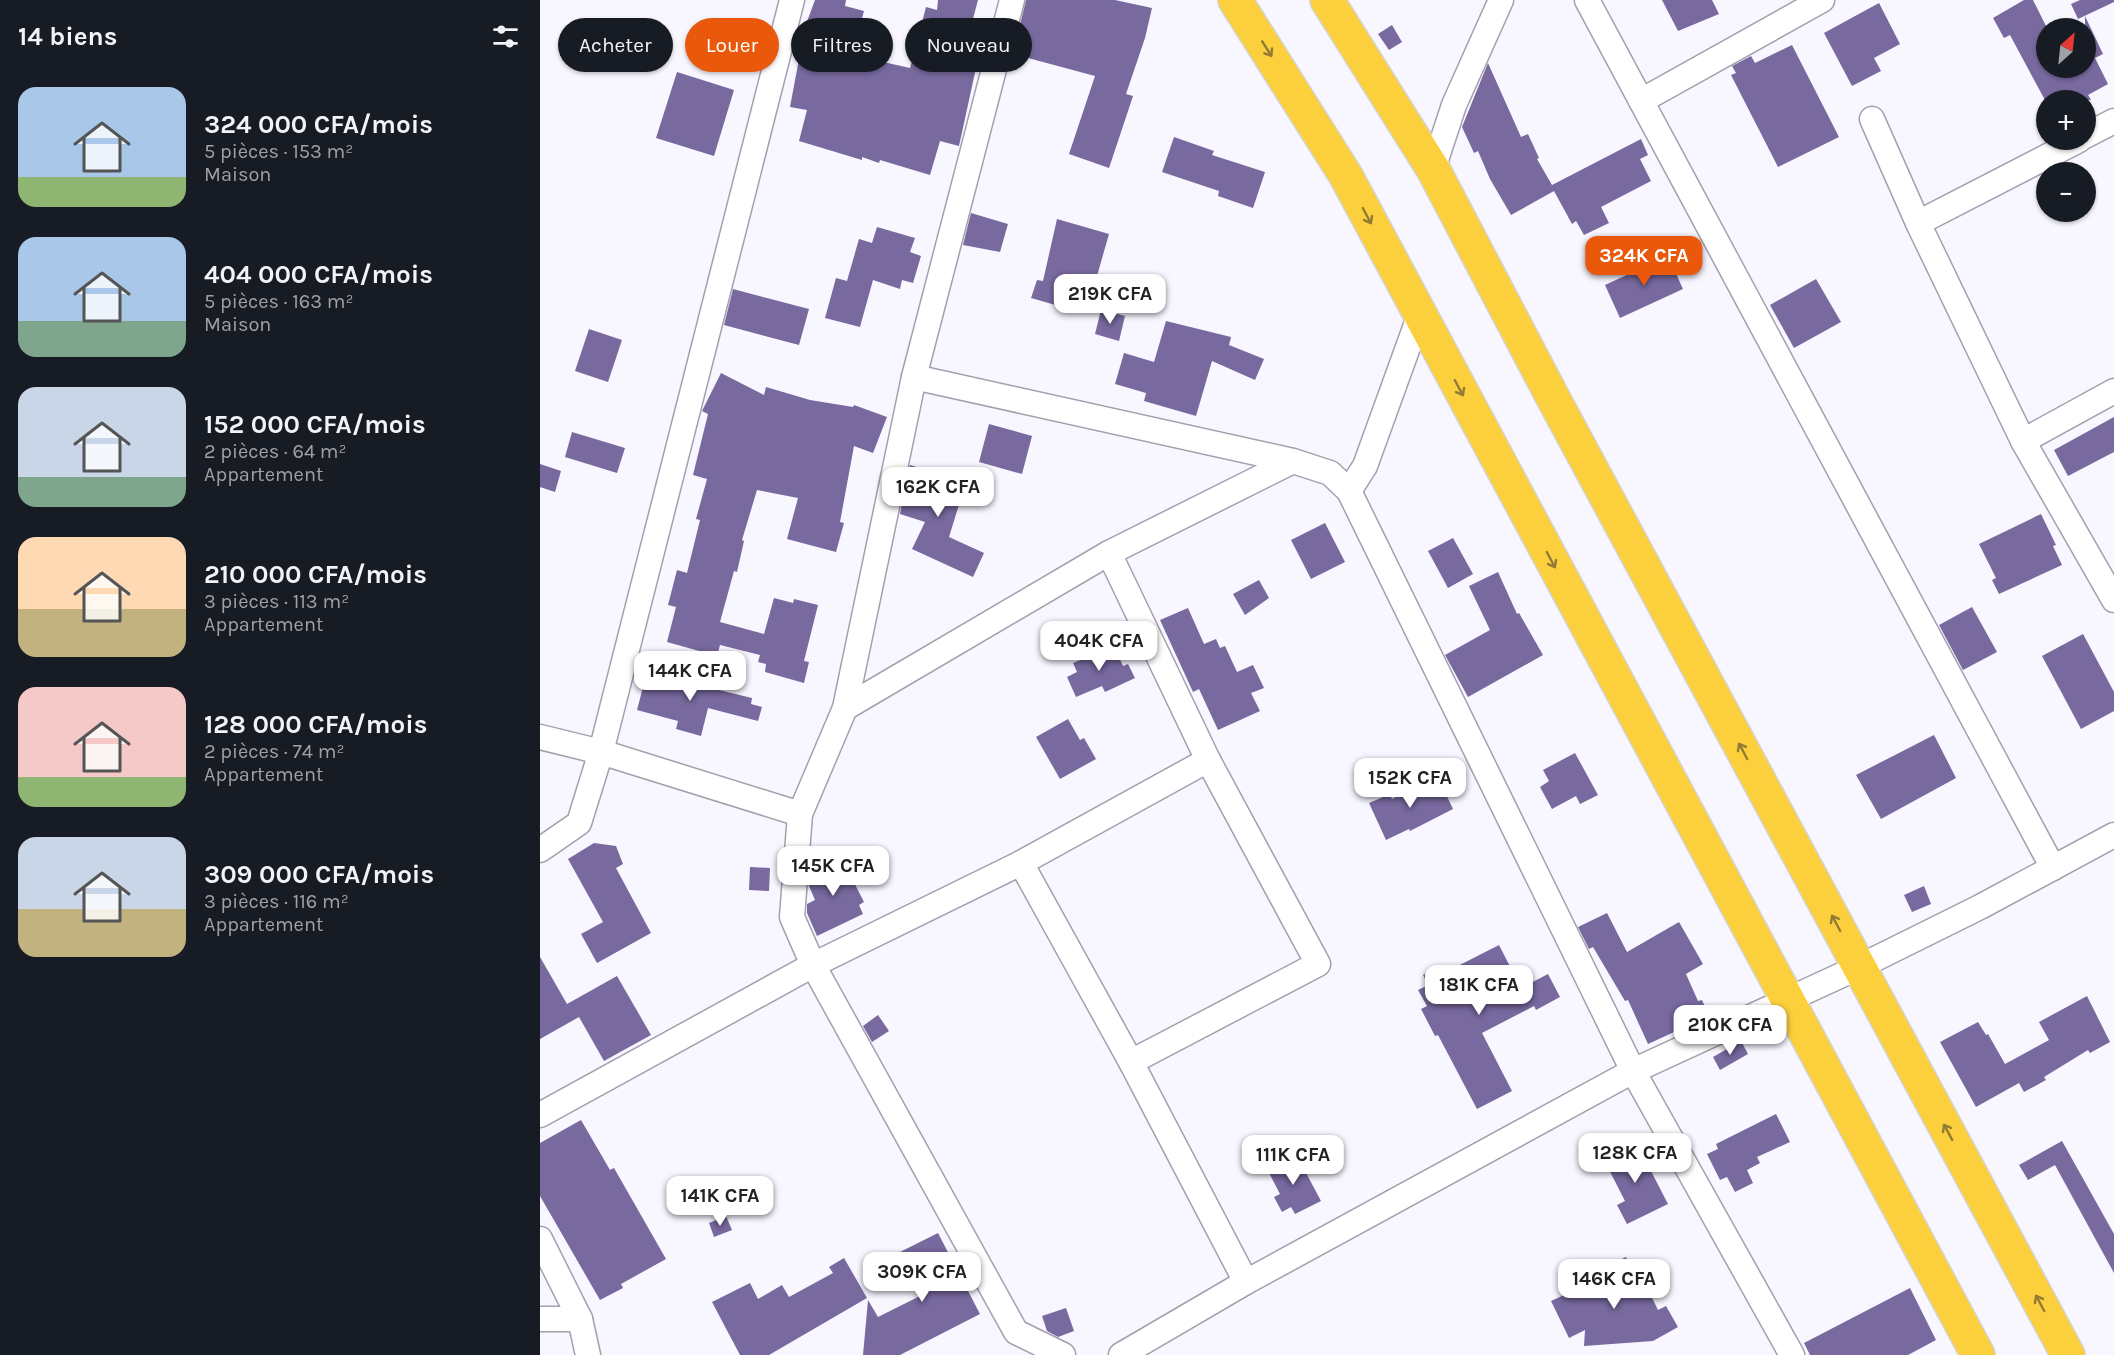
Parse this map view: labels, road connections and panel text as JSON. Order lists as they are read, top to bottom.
{
  "north": "top right",
  "page": {
    "heading": "14 biens",
    "map_buttons": ["+", "−"],
    "chip": [
      "Acheter",
      "Louer",
      "Filtres",
      "Nouveau"
    ],
    "list": [
      {
        "name": "324 000 CFA/mois",
        "note": "5 pièces · 153 m² · Maison"
      },
      {
        "name": "404 000 CFA/mois",
        "note": "5 pièces · 163 m² · Maison"
      },
      {
        "name": "152 000 CFA/mois",
        "note": "2 pièces · 64 m² · Appartement"
      },
      {
        "name": "210 000 CFA/mois",
        "note": "3 pièces · 113 m² · Appartement"
      },
      {
        "name": "128 000 CFA/mois",
        "note": "2 pièces · 74 m² · Appartement"
      },
      {
        "name": "309 000 CFA/mois",
        "note": "3 pièces · 116 m² · Appartement"
      }
    ],
    "price": [
      "324K CFA",
      "219K CFA",
      "162K CFA",
      "404K CFA",
      "144K CFA",
      "152K CFA",
      "145K CFA",
      "181K CFA",
      "210K CFA",
      "128K CFA",
      "111K CFA",
      "141K CFA",
      "309K CFA",
      "146K CFA"
    ]
  }
}
